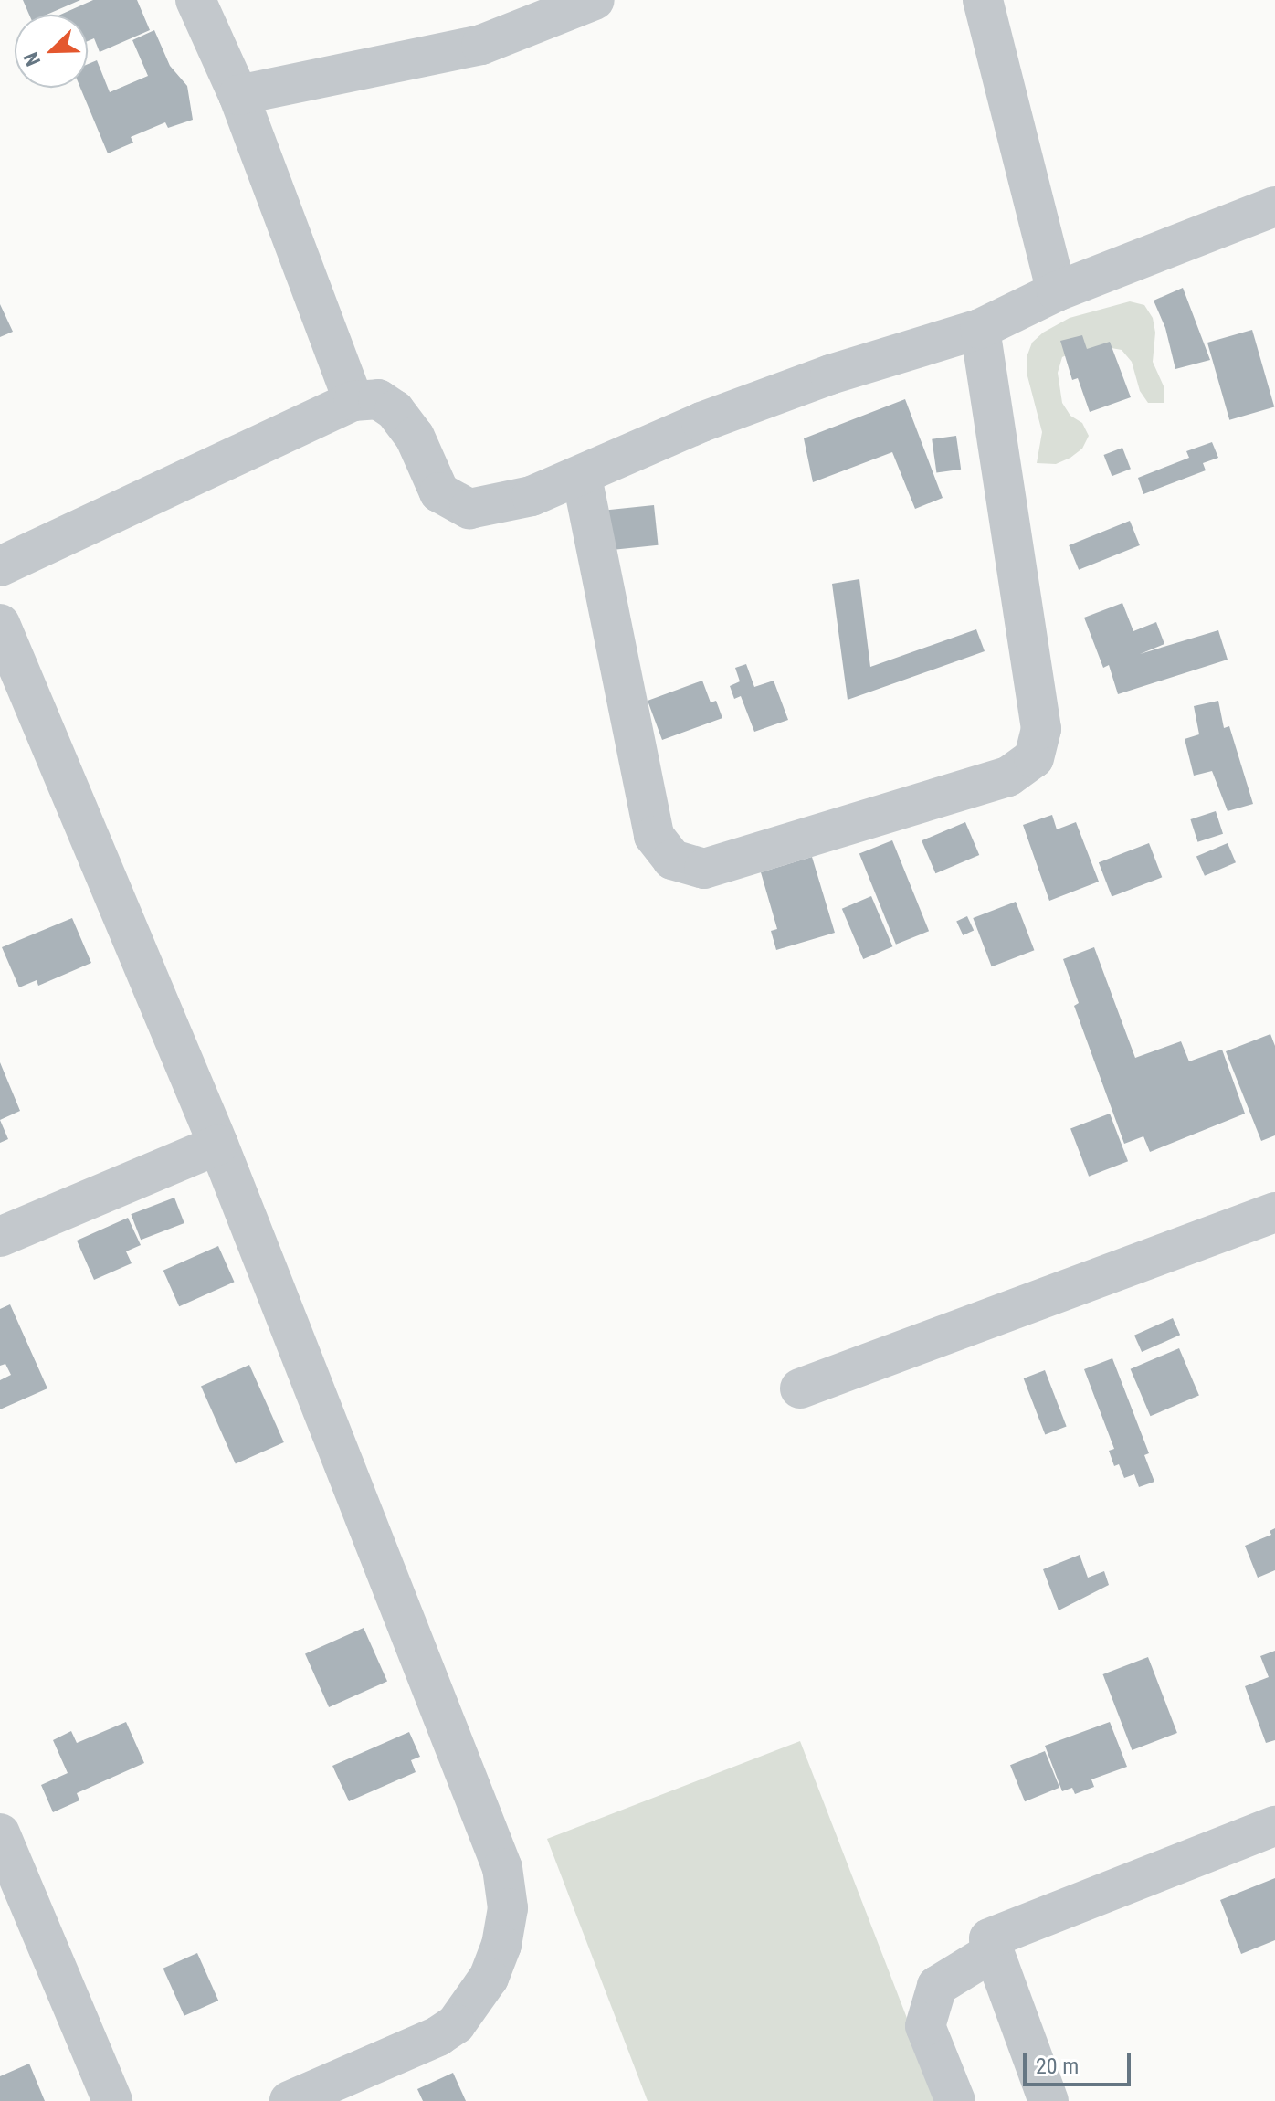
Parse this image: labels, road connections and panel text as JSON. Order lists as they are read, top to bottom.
{
  "scale_bar": "20 m",
  "north": "bottom left"
}
